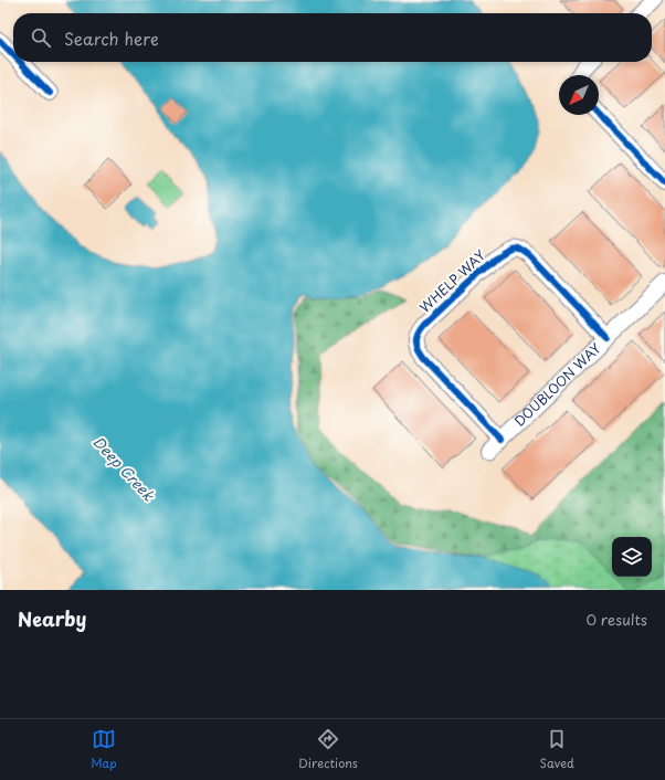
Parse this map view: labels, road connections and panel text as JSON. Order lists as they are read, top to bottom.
{
  "streets": {
    "street": ["WHELP WAY", "DOUBLOON WAY"]
  },
  "crossings": [
    ["WHELP WAY", "DOUBLOON WAY"]
  ],
  "water": ["Deep Creek"],
  "north": "bottom left",
  "page": {
    "search": "Search here",
    "heading": ["Nearby", "0 results"],
    "nav": ["Map", "Directions", "Saved"]
  }
}
